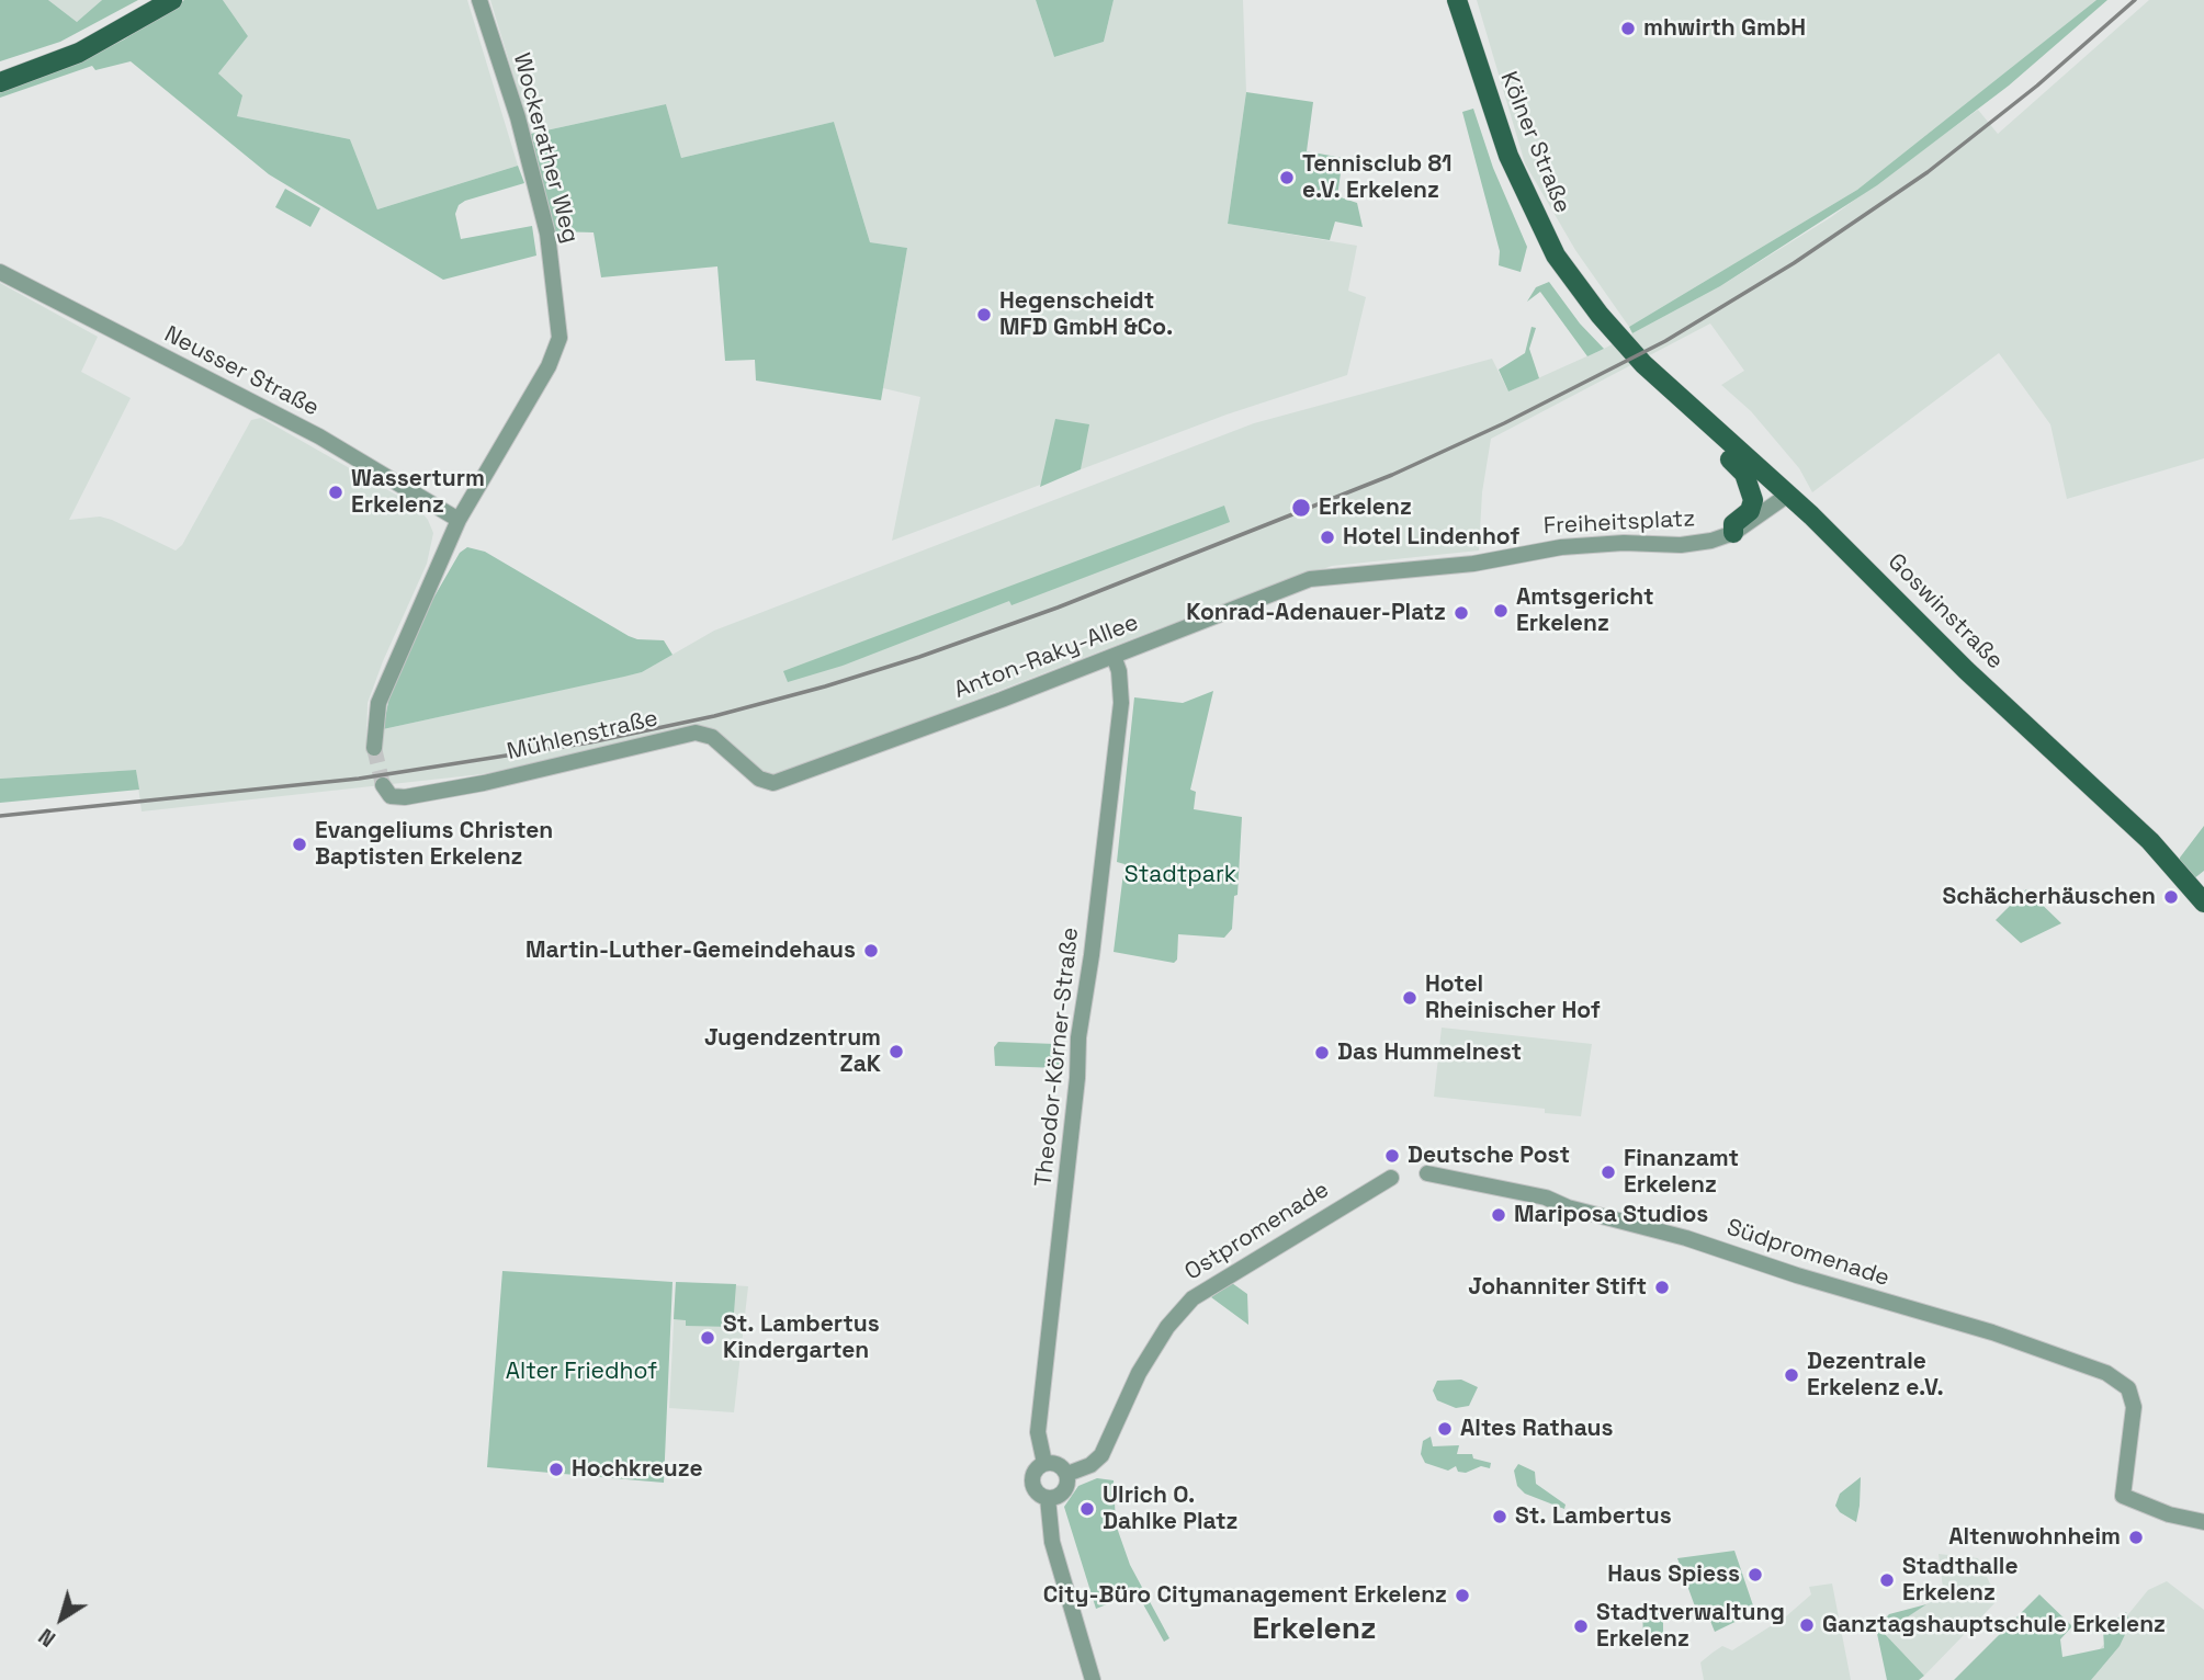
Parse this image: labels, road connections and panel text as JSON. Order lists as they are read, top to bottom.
{
  "streets": {
    "main road": ["Kölner Straße", "Goswinstraße"],
    "street": [
      "Wockerather Weg",
      "Neusser Straße",
      "Freiheitsplatz",
      "Anton-Raky-Allee",
      "Mühlenstraße",
      "Theodor-Körner-Straße",
      "Ostpromenade",
      "Südpromenade"
    ]
  },
  "crossings": [
    ["Kölner Straße", "Goswinstraße"],
    ["Wockerather Weg", "Neusser Straße"],
    ["Freiheitsplatz", "Goswinstraße"],
    ["Freiheitsplatz", "Anton-Raky-Allee"],
    ["Anton-Raky-Allee", "Mühlenstraße"],
    ["Anton-Raky-Allee", "Theodor-Körner-Straße"],
    ["Theodor-Körner-Straße", "Ostpromenade"]
  ],
  "districts": ["Erkelenz"],
  "parks": ["Stadtpark", "Alter Friedhof"],
  "places": [
    "mhwirth GmbH",
    "Tennisclub 81 e.V. Erkelenz",
    "Hegenscheidt MFD GmbH &Co.",
    "Wasserturm Erkelenz",
    "Erkelenz",
    "Hotel Lindenhof",
    "Amtsgericht Erkelenz",
    "Konrad-Adenauer-Platz",
    "Evangeliums Christen Baptisten Erkelenz",
    "Schächerhäuschen",
    "Martin-Luther-Gemeindehaus",
    "Hotel Rheinischer Hof",
    "Jugendzentrum ZaK",
    "Das Hummelnest",
    "Deutsche Post",
    "Finanzamt Erkelenz",
    "Mariposa Studios",
    "Johanniter Stift",
    "St. Lambertus Kindergarten",
    "Dezentrale Erkelenz e.V.",
    "Altes Rathaus",
    "Hochkreuze",
    "Ulrich O. Dahlke Platz",
    "St. Lambertus",
    "Altenwohnheim",
    "Haus Spiess",
    "Stadthalle Erkelenz",
    "City-Büro Citymanagement Erkelenz",
    "Ganztagshauptschule Erkelenz",
    "Stadtverwaltung Erkelenz"
  ],
  "north": "bottom left"
}
